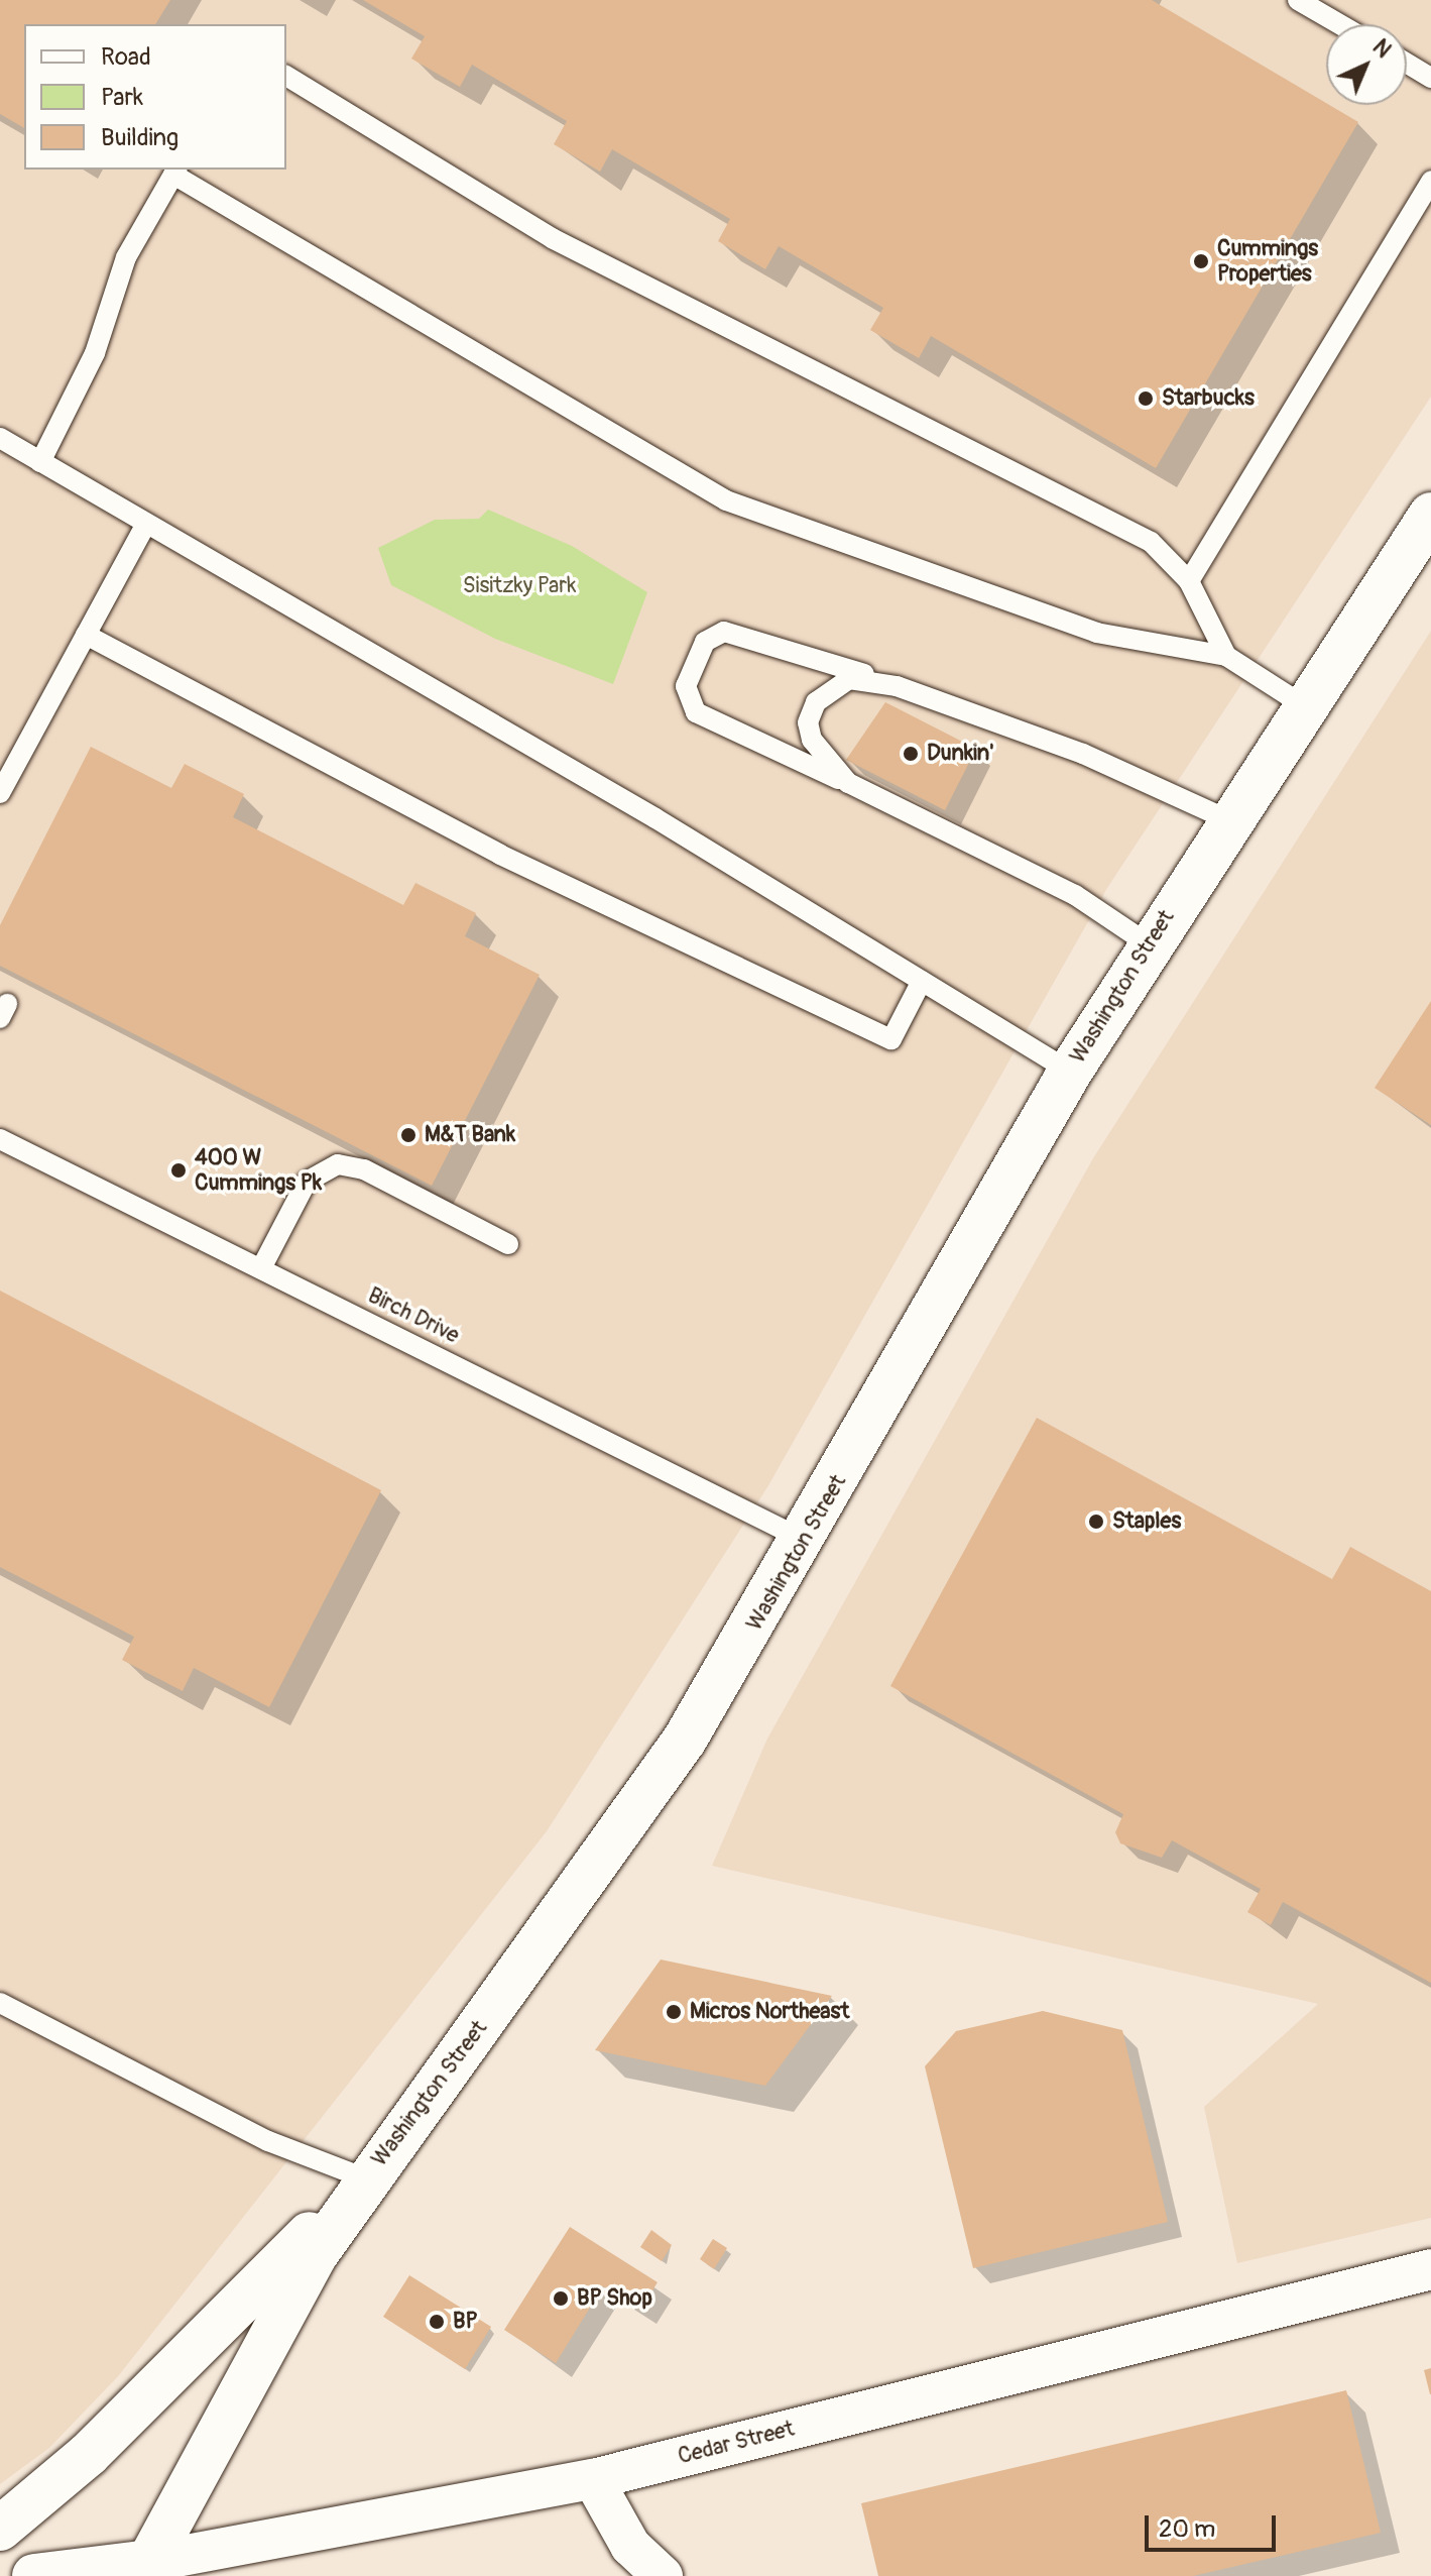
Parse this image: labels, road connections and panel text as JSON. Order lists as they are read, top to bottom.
{
  "streets": {
    "main road": ["Washington Street", "Cedar Street"],
    "lane": ["Birch Drive"]
  },
  "crossings": [
    ["Washington Street", "Birch Drive"],
    ["Washington Street", "Cedar Street"]
  ],
  "parks": ["Sisitzky Park"],
  "places": [
    "Cummings Properties",
    "Starbucks",
    "Dunkin'",
    "M&T Bank",
    "400 W Cummings Pk",
    "Staples",
    "Micros Northeast",
    "BP Shop",
    "BP"
  ],
  "legend": ["Road", "Park", "Building"],
  "scale_bar": "20 m",
  "north": "top right"
}
